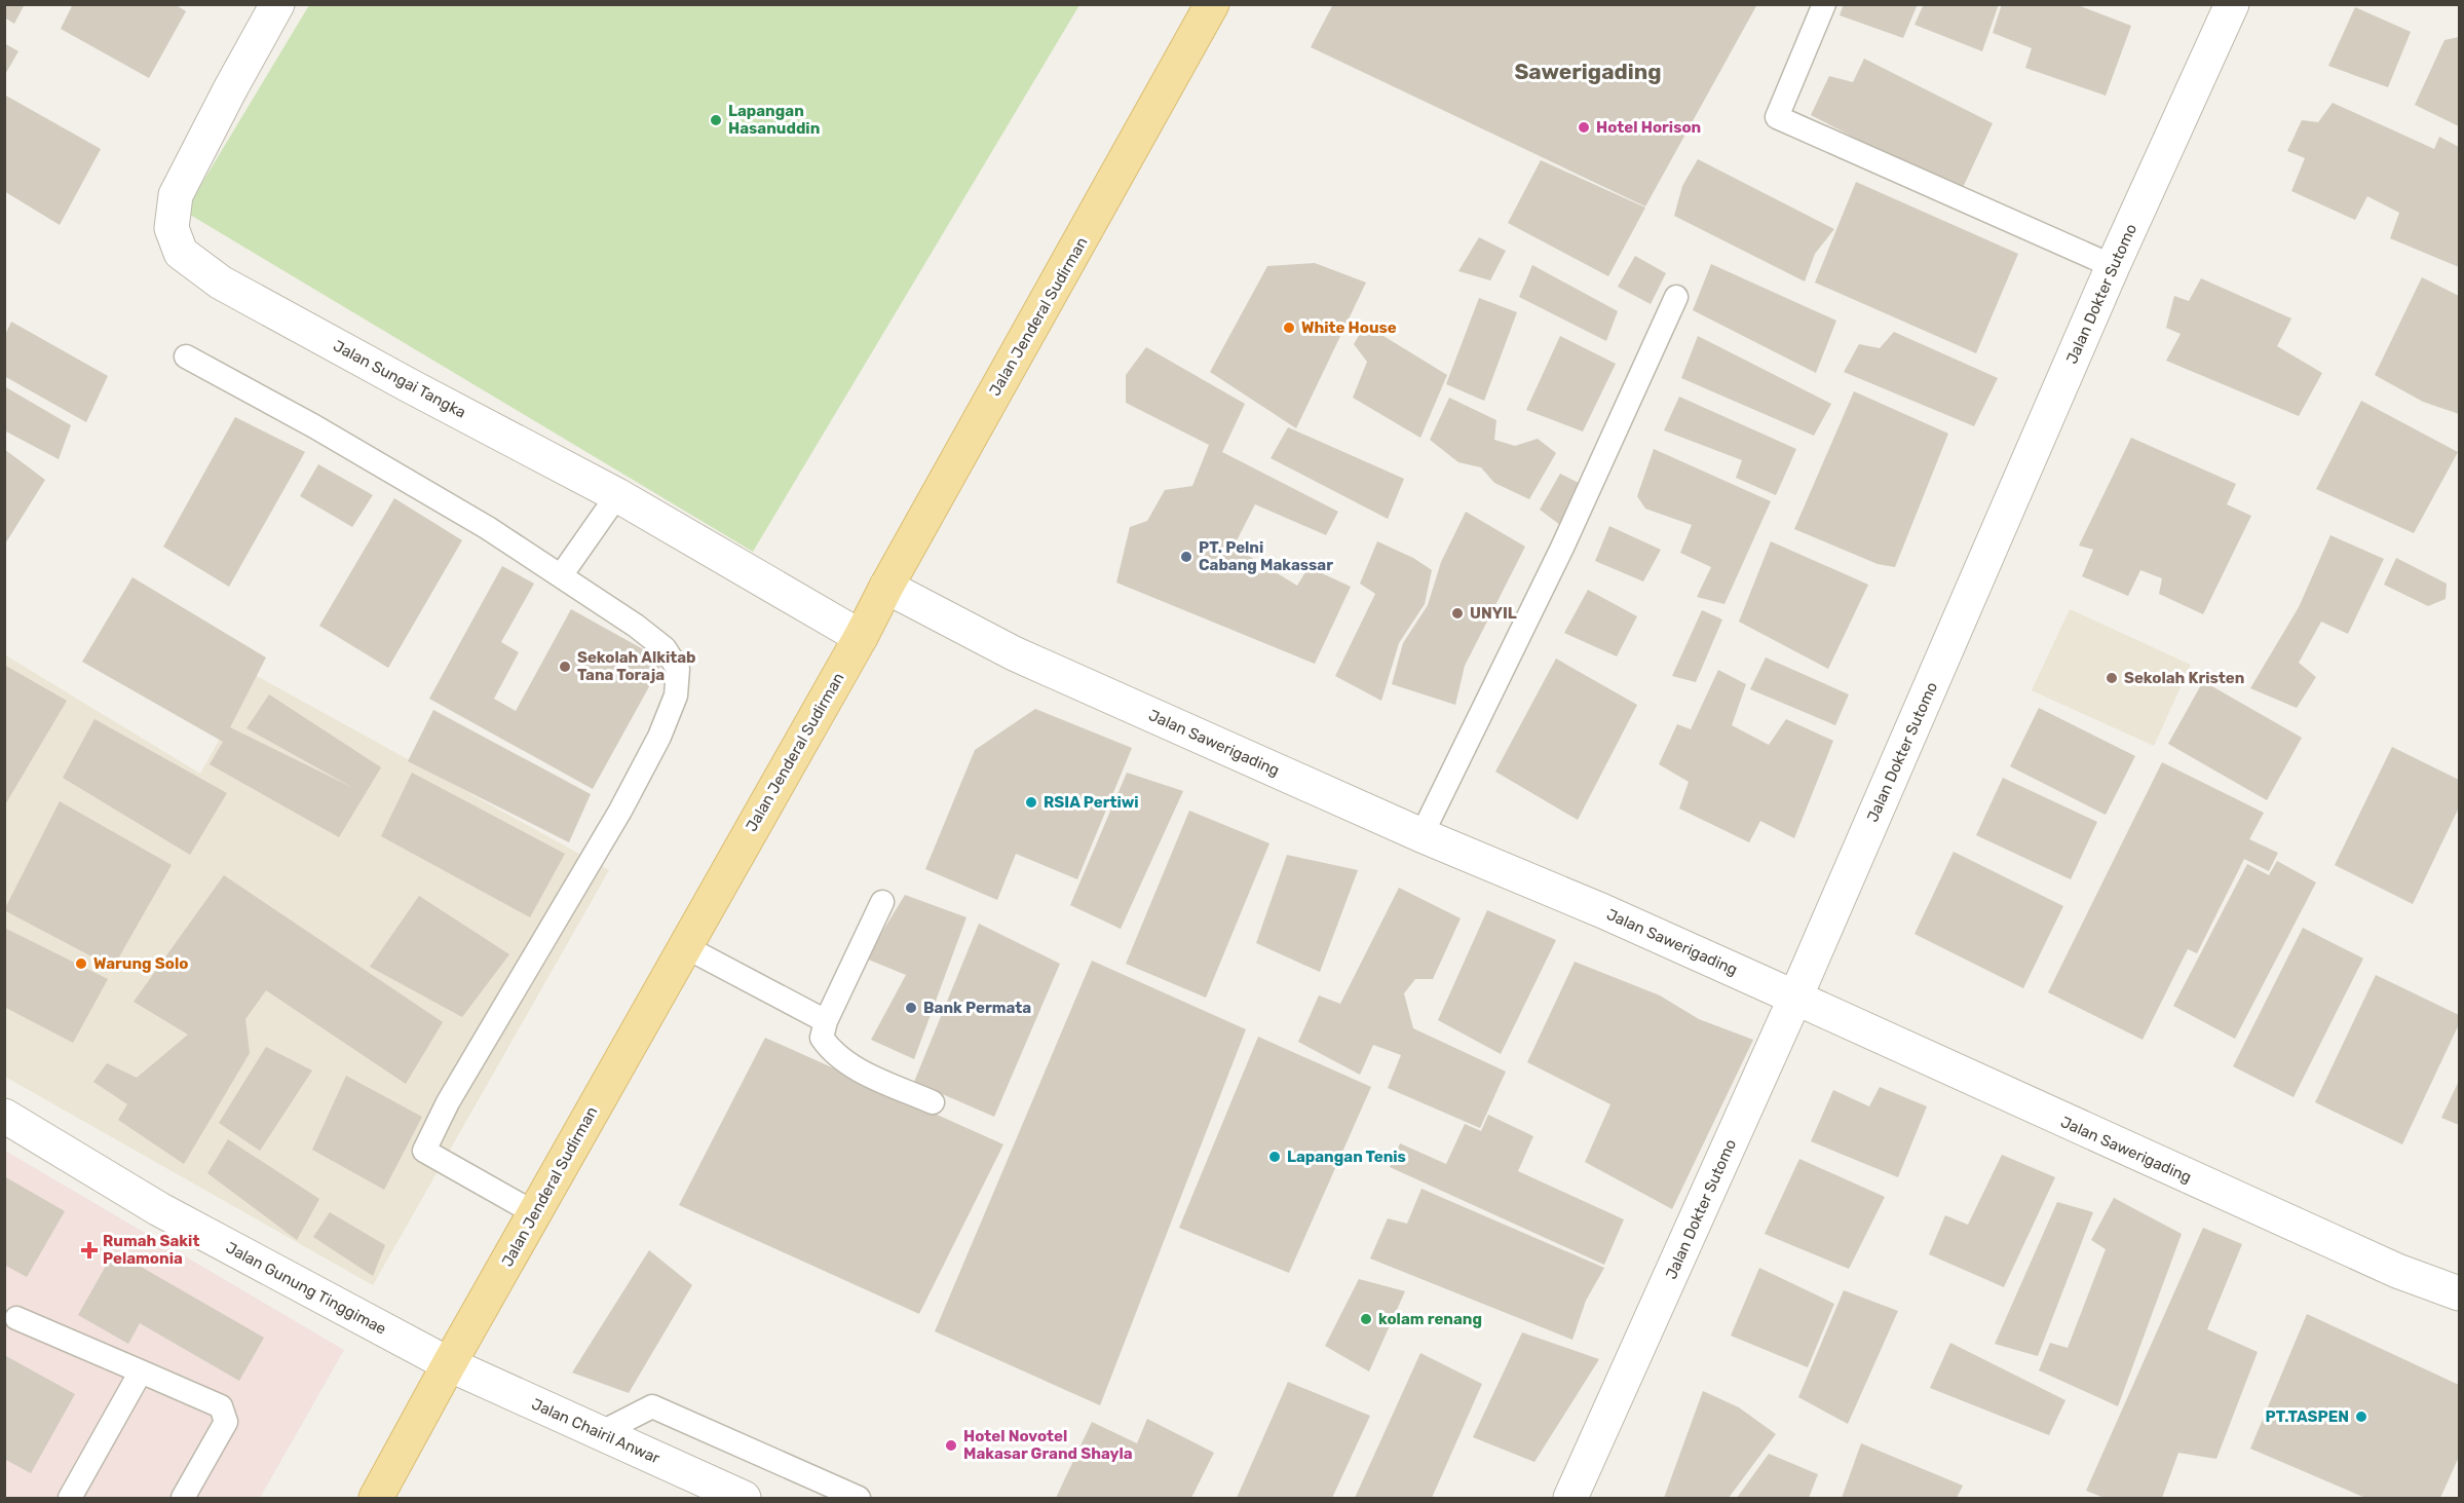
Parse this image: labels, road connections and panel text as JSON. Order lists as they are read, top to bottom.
{
  "streets": {
    "main road": ["Jalan Jenderal Sudirman"],
    "street": [
      "Jalan Dokter Sutomo",
      "Jalan Sungai Tangka",
      "Jalan Sawerigading",
      "Jalan Gunung Tinggimae",
      "Jalan Chairil Anwar"
    ]
  },
  "crossings": [
    ["Jalan Dokter Sutomo", "Jalan Sawerigading"],
    ["Jalan Jenderal Sudirman", "Jalan Sungai Tangka"],
    ["Jalan Jenderal Sudirman", "Jalan Sawerigading"],
    ["Jalan Jenderal Sudirman", "Jalan Gunung Tinggimae"],
    ["Jalan Jenderal Sudirman", "Jalan Chairil Anwar"],
    ["Jalan Gunung Tinggimae", "Jalan Chairil Anwar"]
  ],
  "districts": ["Sawerigading"],
  "places": {
    "other": [
      "Lapangan Hasanuddin",
      "Hotel Horison",
      "White House",
      "PT. Pelni Cabang Makassar",
      "UNYIL",
      "Sekolah Alkitab Tana Toraja",
      "Sekolah Kristen",
      "RSIA Pertiwi",
      "Warung Solo",
      "Bank Permata",
      "Lapangan Tenis",
      "kolam renang",
      "PT.TASPEN",
      "Hotel Novotel Makasar Grand Shayla"
    ],
    "health": ["Rumah Sakit Pelamonia"]
  }
}
